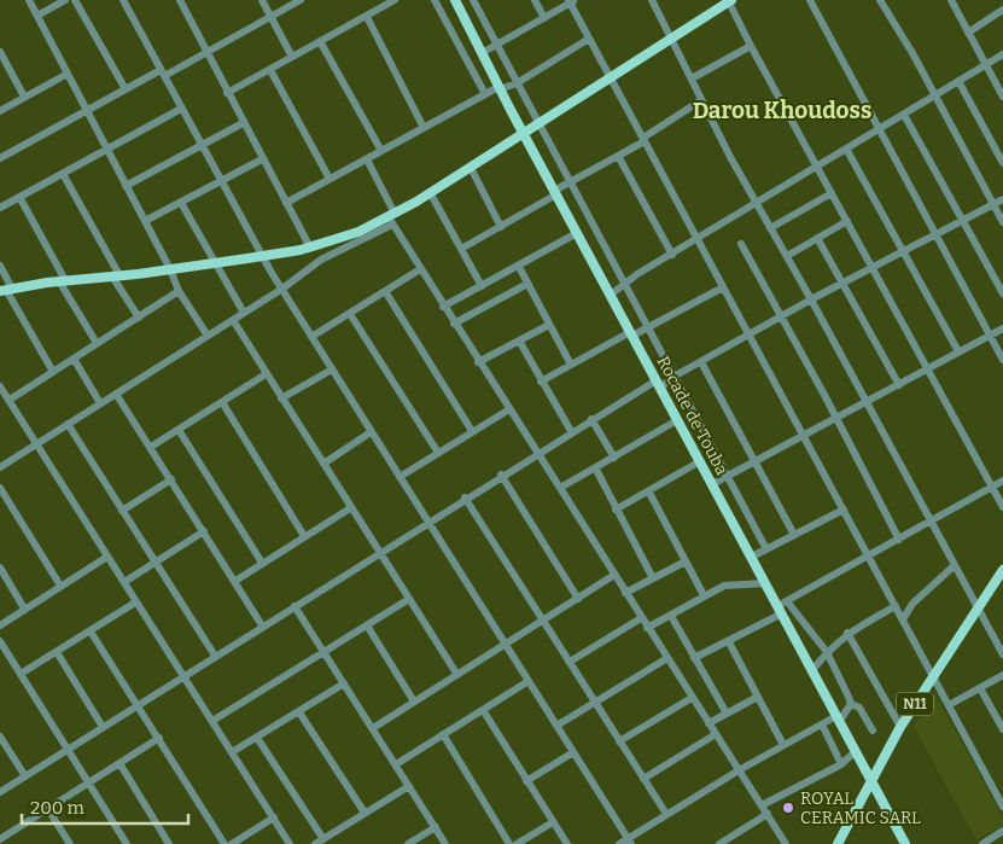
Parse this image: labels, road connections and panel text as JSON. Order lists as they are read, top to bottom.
{
  "streets": {
    "main road": ["Rocade de Touba", "N11"]
  },
  "crossings": [
    ["Rocade de Touba", "N11"]
  ],
  "districts": ["Darou Khoudoss"],
  "places": ["ROYAL CERAMIC SARL"],
  "scale_bar": "200 m"
}
